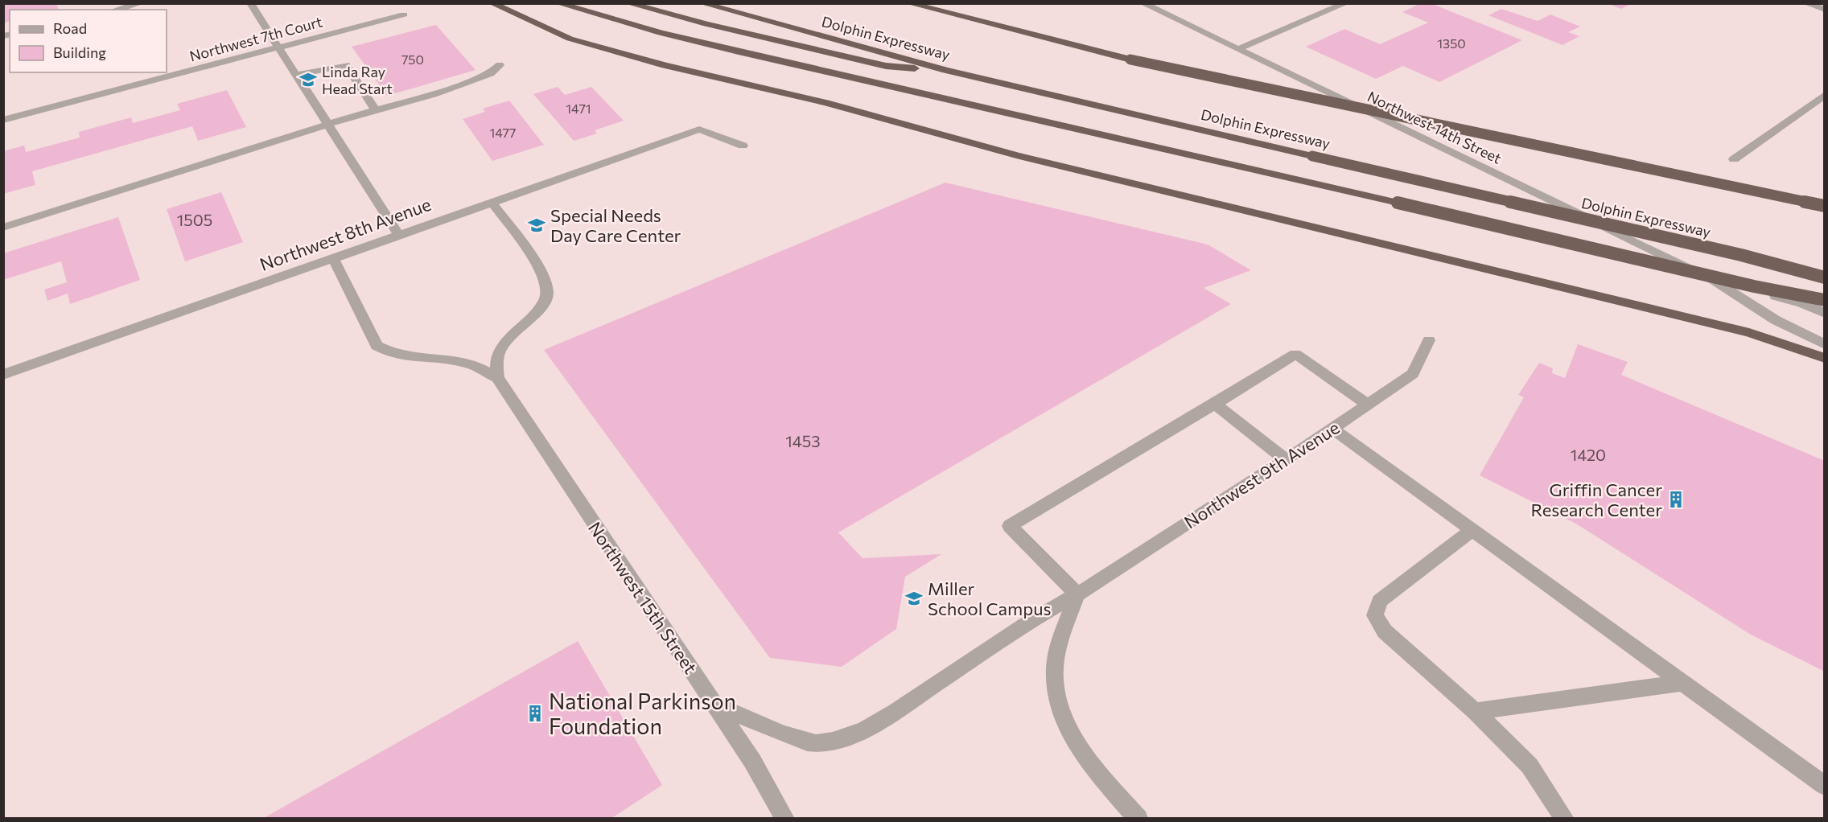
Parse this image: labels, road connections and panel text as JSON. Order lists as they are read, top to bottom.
{
  "streets": {
    "highway": ["Dolphin Expressway"],
    "street": [
      "Northwest 7th Court",
      "Northwest 14th Street",
      "Northwest 8th Avenue",
      "Northwest 9th Avenue",
      "Northwest 15th Street"
    ]
  },
  "crossings": [
    ["Northwest 8th Avenue", "Northwest 15th Street"],
    ["Northwest 9th Avenue", "Northwest 15th Street"]
  ],
  "places": {
    "school or university": ["Linda Ray Head Start", "Special Needs Day Care Center", "Miller School Campus"],
    "building": ["Griffin Cancer Research Center", "National Parkinson Foundation"]
  },
  "house_numbers": [
    "1350",
    "750",
    "1471",
    "1477",
    "1505",
    "1453",
    "1420"
  ],
  "legend": ["Road", "Building"]
}
